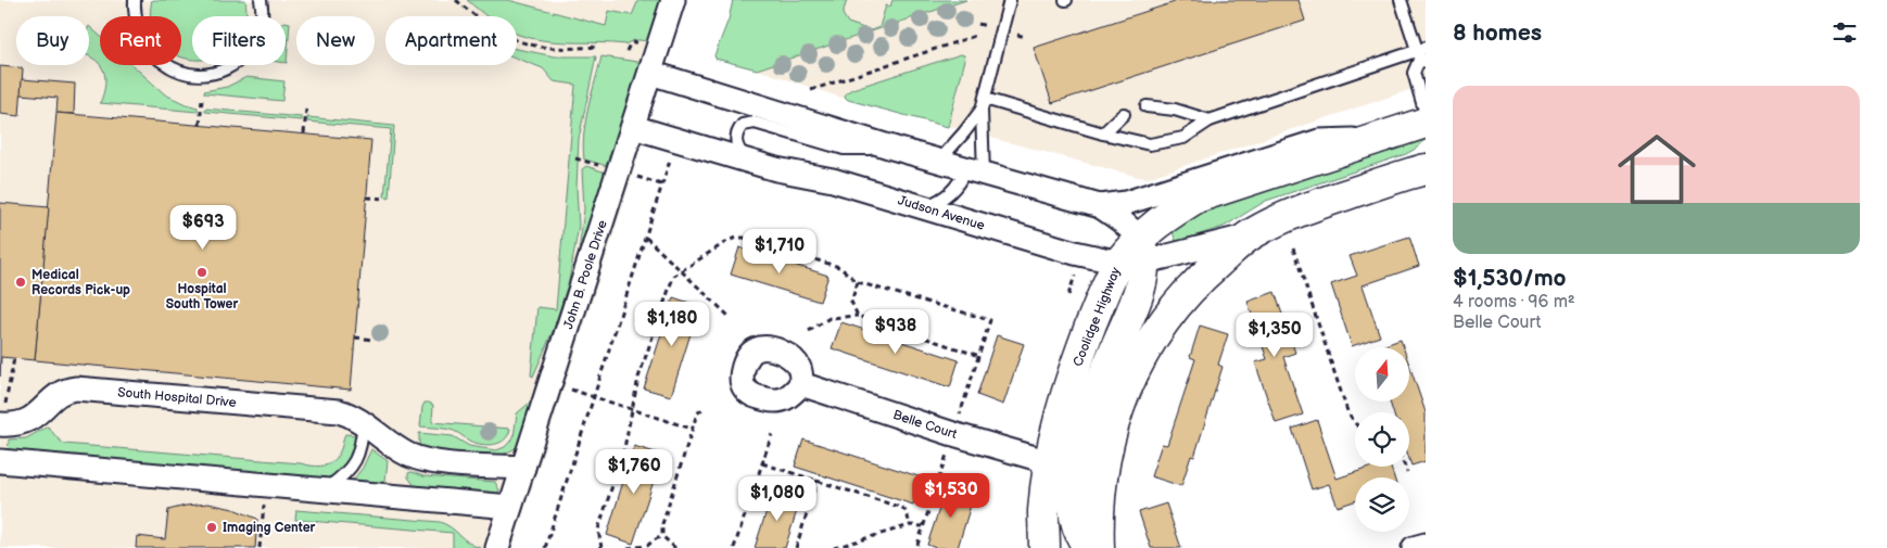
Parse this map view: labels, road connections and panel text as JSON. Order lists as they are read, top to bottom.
{
  "streets": {
    "main road": ["Coolidge Highway"],
    "street": [
      "Judson Avenue",
      "John B. Poole Drive",
      "South Hospital Drive",
      "Belle Court"
    ]
  },
  "crossings": [
    ["Judson Avenue", "John B. Poole Drive"],
    ["Judson Avenue", "Coolidge Highway"],
    ["John B. Poole Drive", "South Hospital Drive"],
    ["Coolidge Highway", "Belle Court"]
  ],
  "places": ["Hospital South Tower", "Medical Records Pick-up", "Imaging Center"],
  "north": "top",
  "page": {
    "heading": "8 homes",
    "chip": [
      "Buy",
      "Rent",
      "Filters",
      "New",
      "Apartment"
    ],
    "list": [
      {
        "name": "$1,530/mo",
        "note": "4 rooms · 96 m² · Belle Court"
      }
    ],
    "price": [
      "$693",
      "$1,710",
      "$1,180",
      "$938",
      "$1,350",
      "$1,760",
      "$1,530",
      "$1,080"
    ]
  }
}
